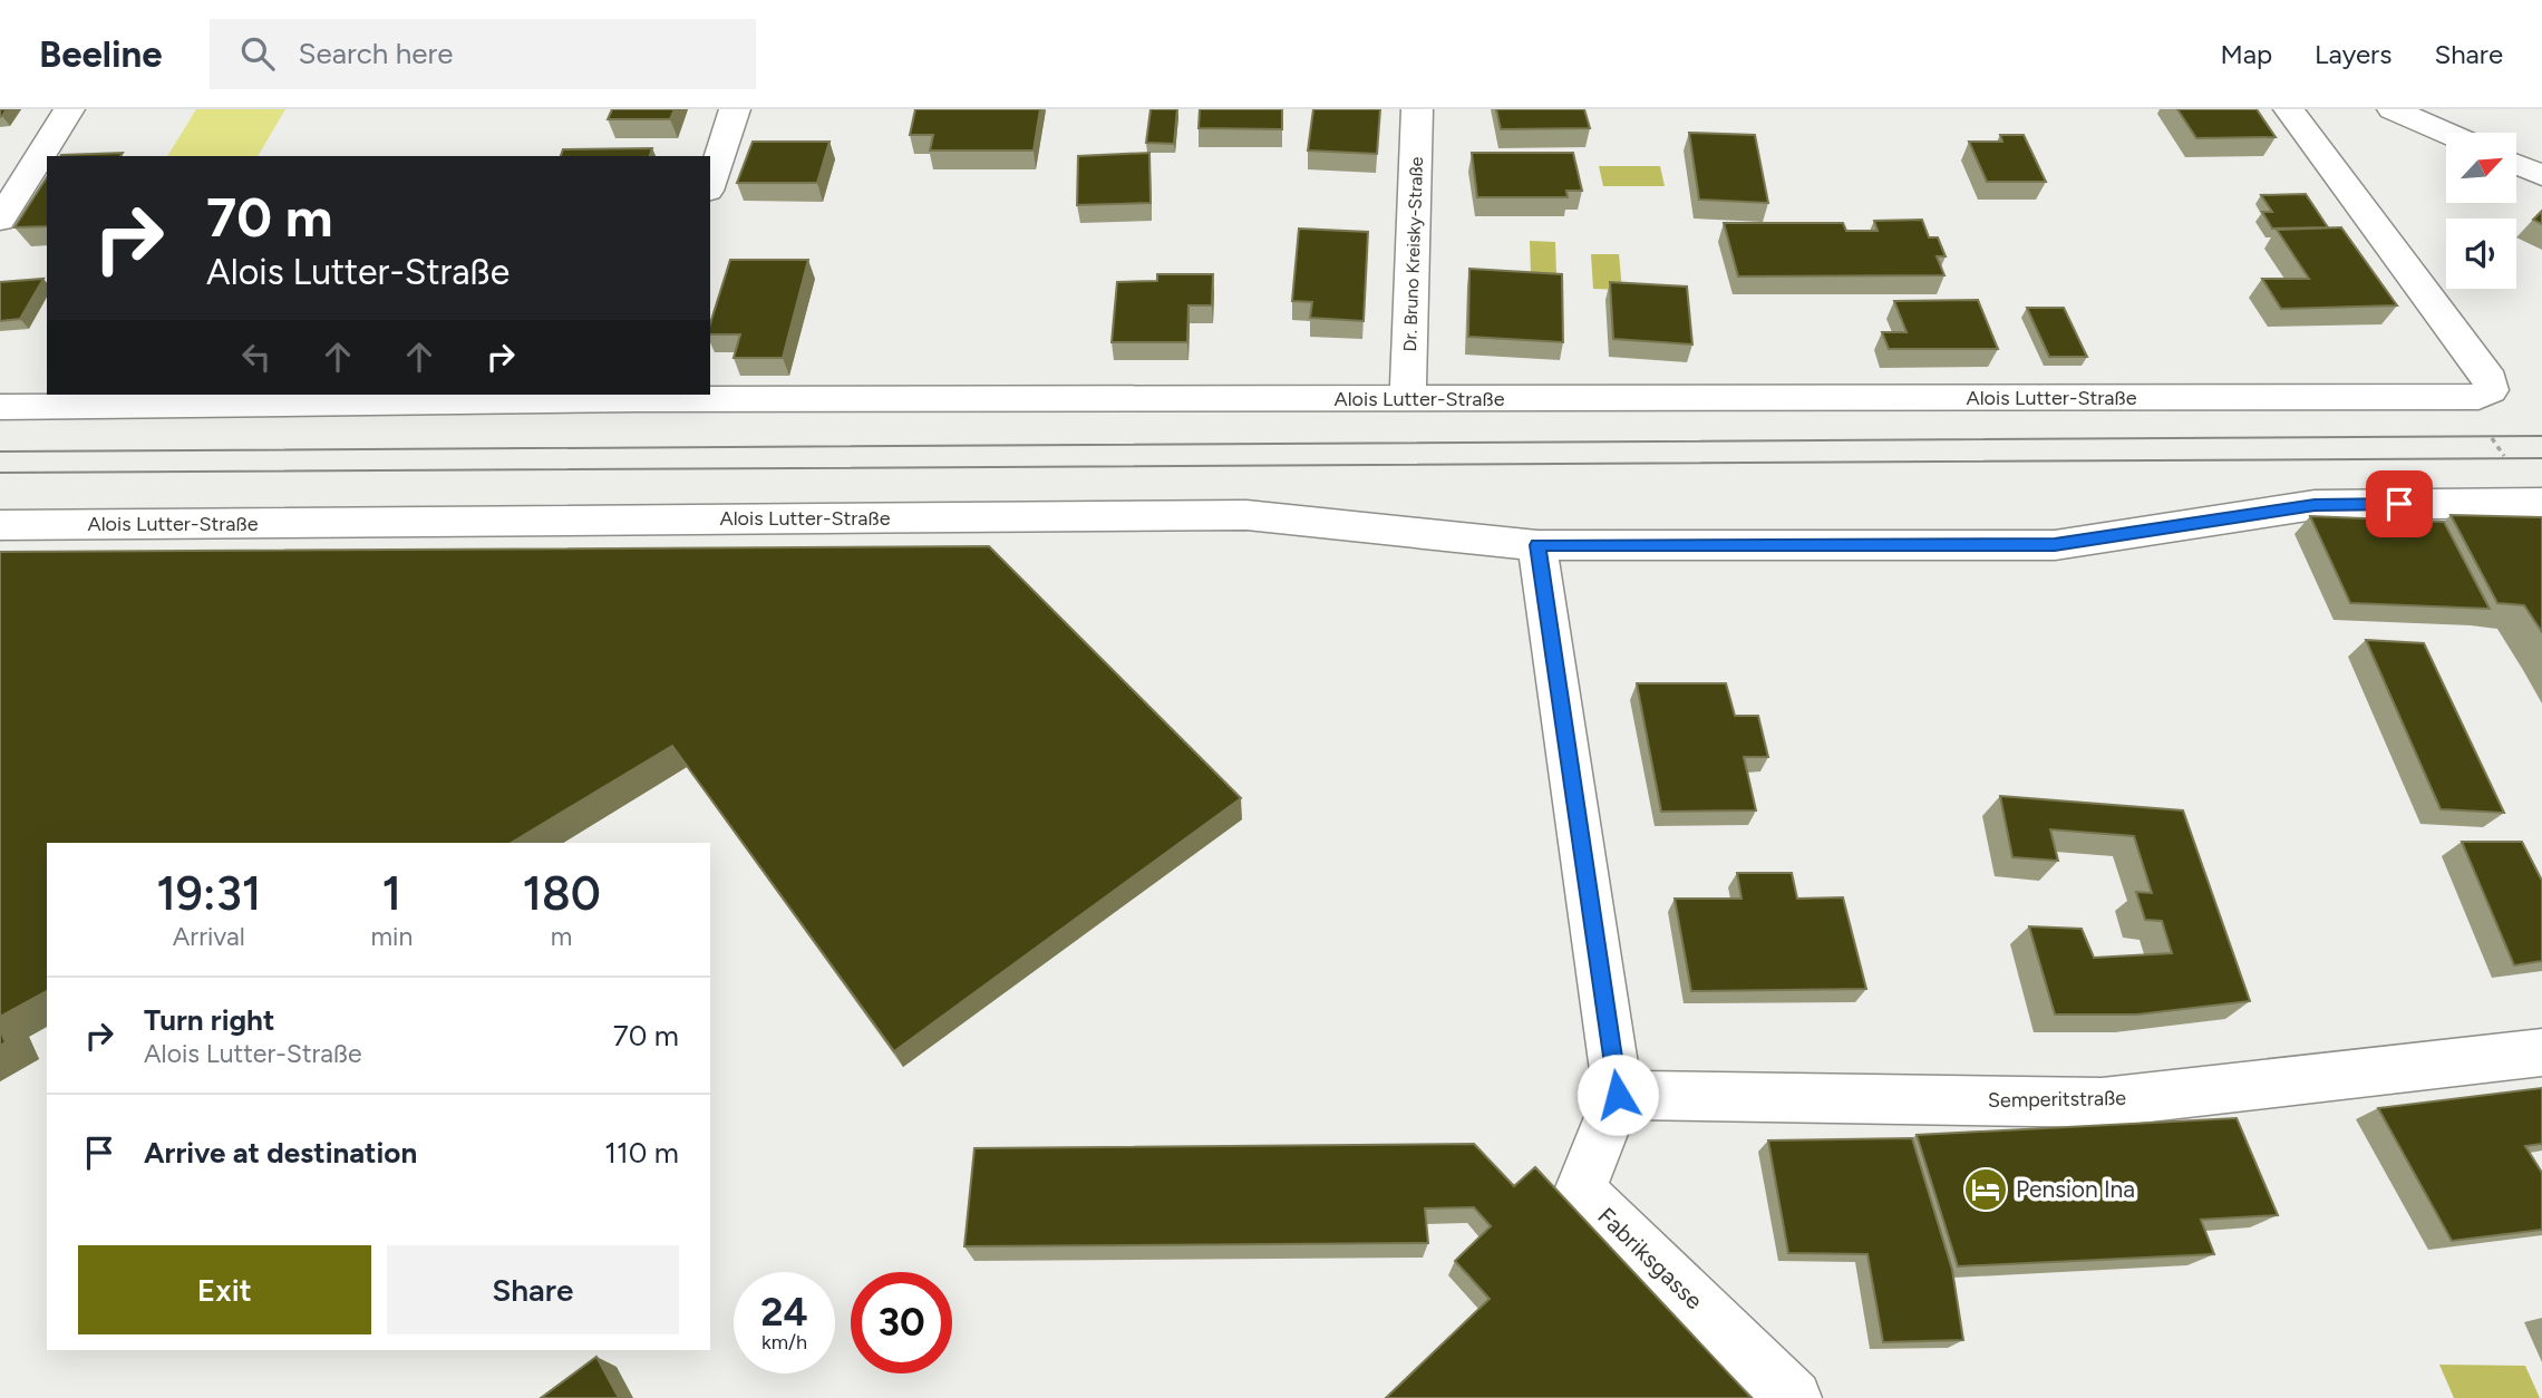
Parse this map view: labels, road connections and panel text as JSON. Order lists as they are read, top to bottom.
{
  "streets": {
    "street": [
      "Dr. Bruno Kreisky-Straße",
      "Alois Lutter-Straße",
      "Semperitstraße",
      "Fabriksgasse"
    ]
  },
  "crossings": [
    ["Dr. Bruno Kreisky-Straße", "Alois Lutter-Straße"],
    ["Semperitstraße", "Fabriksgasse"]
  ],
  "places": {
    "hotel": ["Pension Ina"]
  },
  "north": "top right",
  "page": {
    "header": "Beeline",
    "search": "Search here",
    "nav": ["Map", "Layers", "Share"],
    "turn": ["70 m", "Alois Lutter-Straße"],
    "eta": [
      "19:31",
      "Arrival",
      "1",
      "min",
      "180",
      "m"
    ],
    "list": [
      {
        "name": "Turn right",
        "note": "Alois Lutter-Straße",
        "value": "70 m"
      },
      {
        "name": "Arrive at destination",
        "value": "110 m"
      }
    ],
    "buttons": ["Exit", "Share"],
    "speed": "24 km/h",
    "limit": "30"
  }
}
